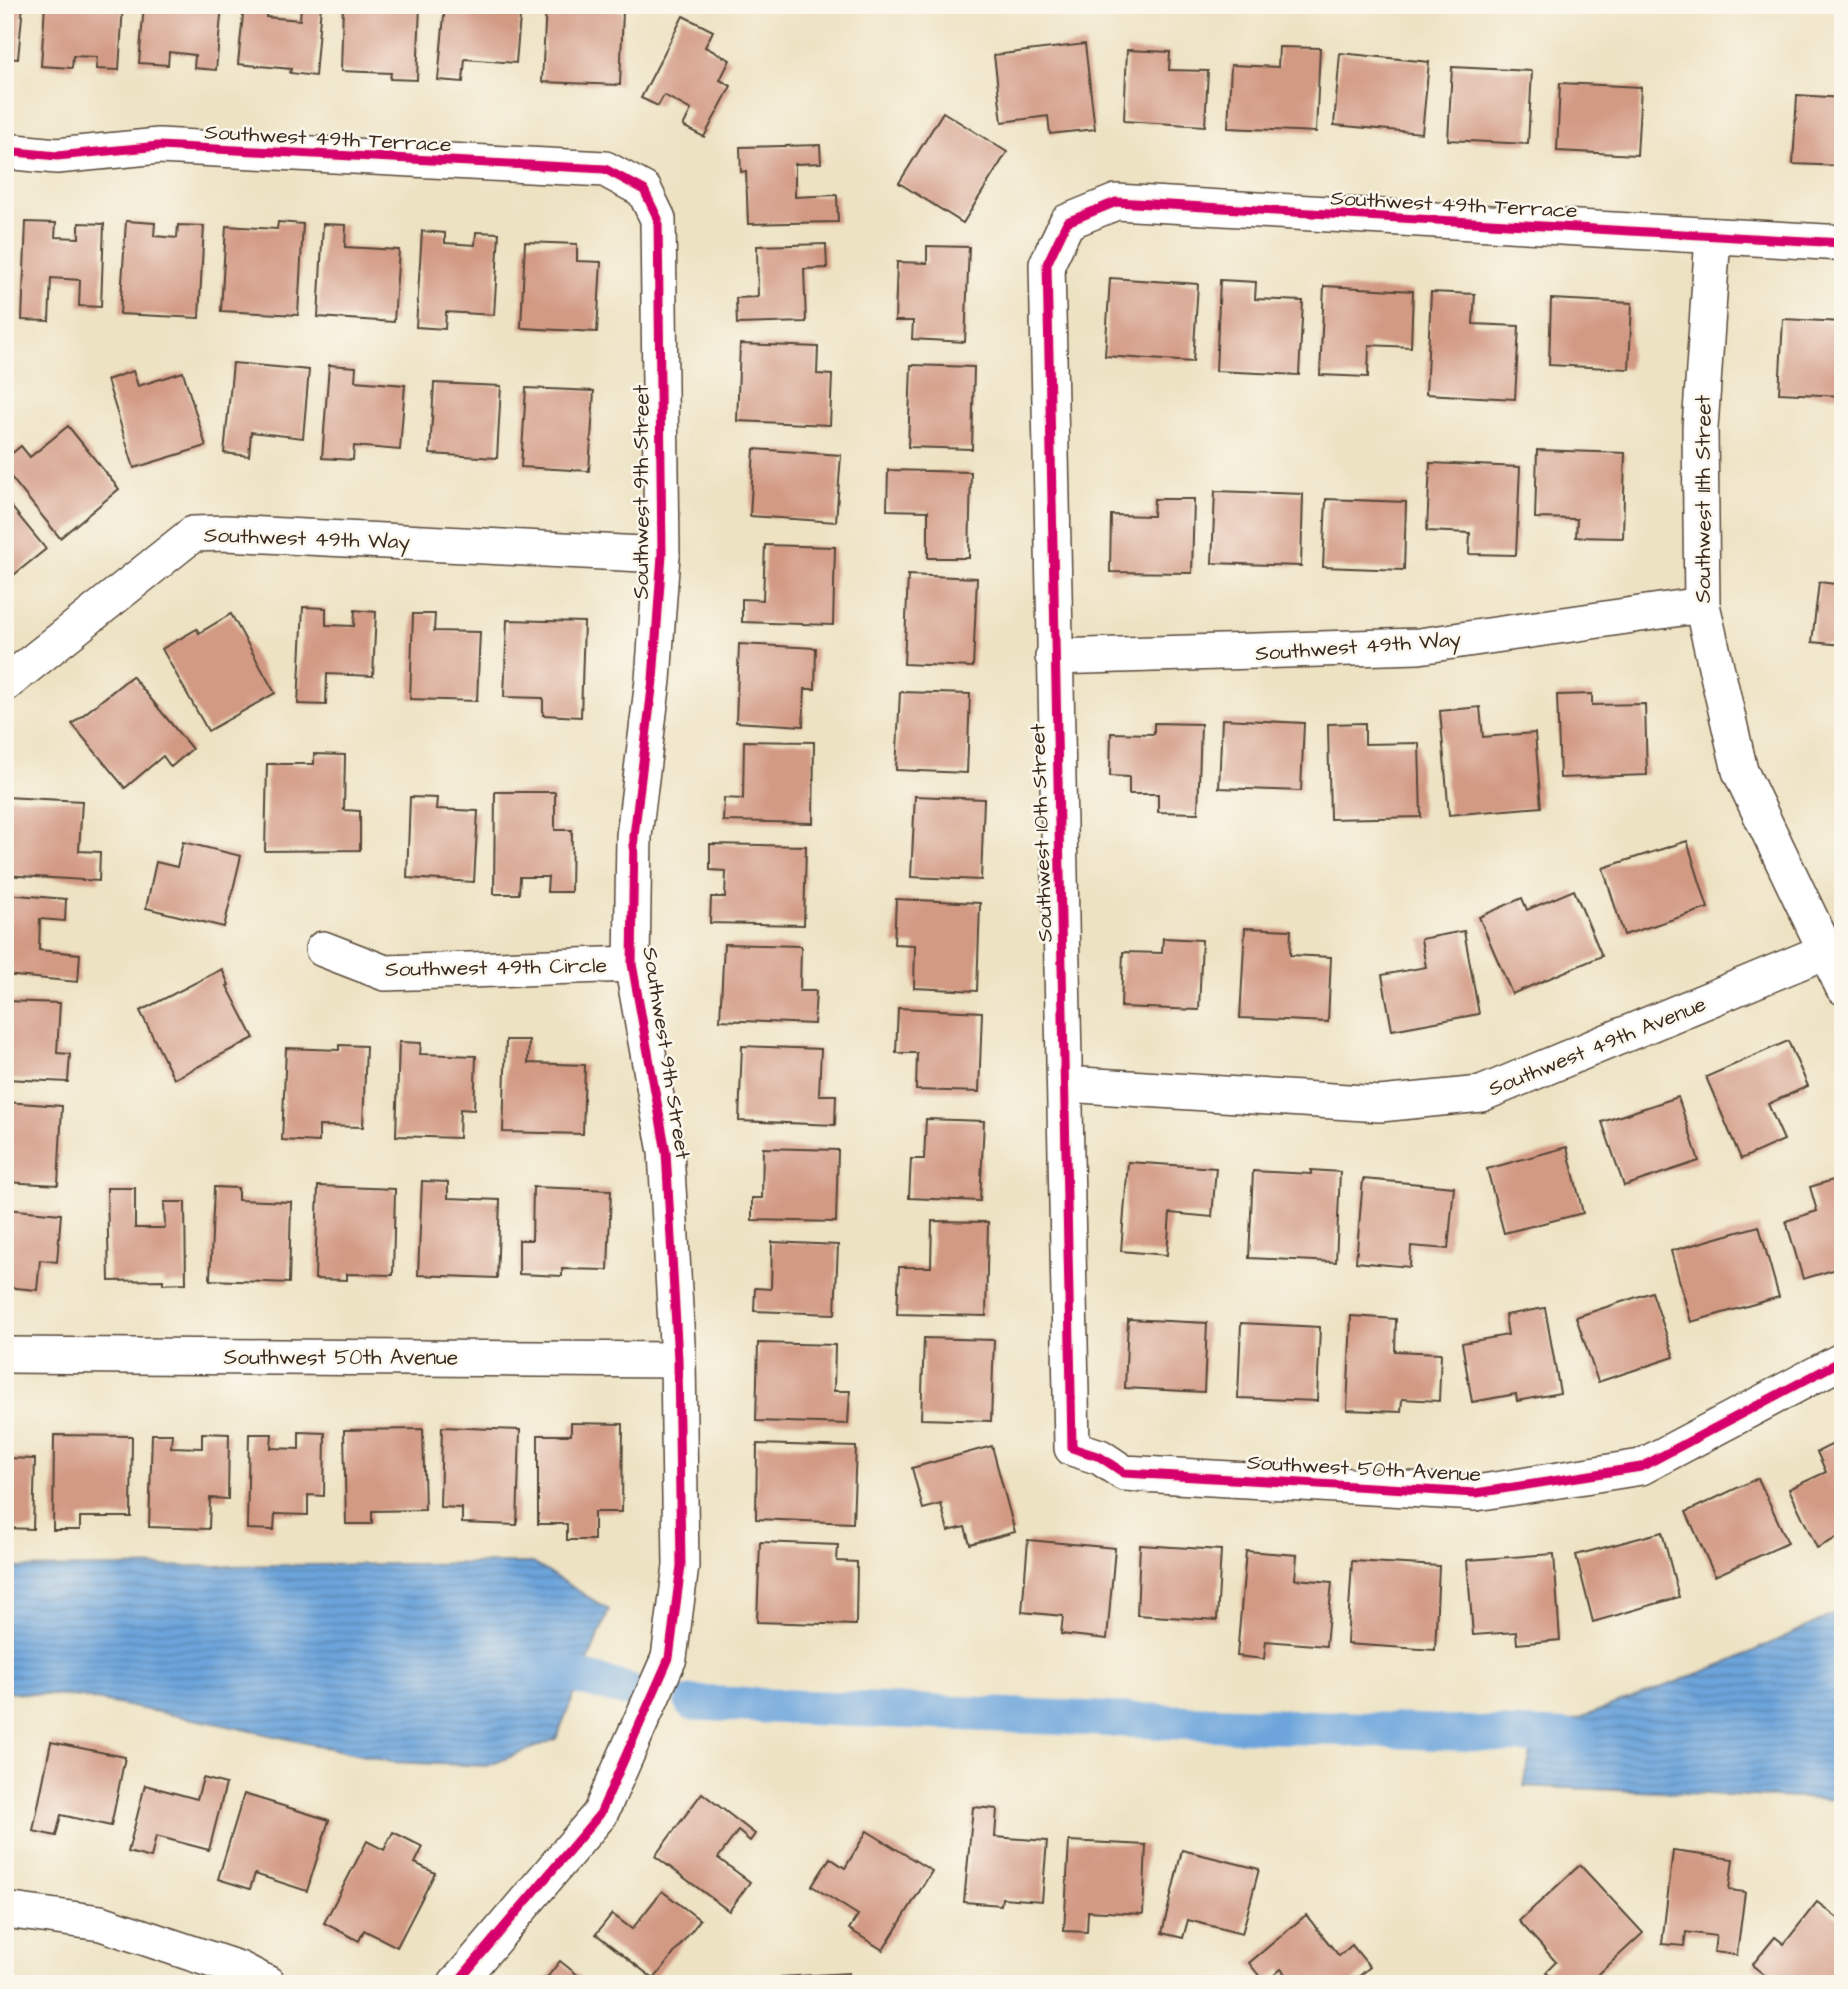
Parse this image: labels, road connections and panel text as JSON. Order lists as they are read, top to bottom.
{
  "streets": {
    "street": [
      "Southwest 49th Terrace",
      "Southwest 9th Street",
      "Southwest 11th Street",
      "Southwest 49th Way",
      "Southwest 10th Street",
      "Southwest 49th Circle",
      "Southwest 49th Avenue",
      "Southwest 50th Avenue"
    ]
  },
  "crossings": [
    ["Southwest 49th Terrace", "Southwest 9th Street"],
    ["Southwest 49th Terrace", "Southwest 11th Street"],
    ["Southwest 49th Terrace", "Southwest 10th Street"],
    ["Southwest 9th Street", "Southwest 49th Way"],
    ["Southwest 9th Street", "Southwest 49th Circle"],
    ["Southwest 9th Street", "Southwest 50th Avenue"],
    ["Southwest 11th Street", "Southwest 49th Way"],
    ["Southwest 11th Street", "Southwest 49th Avenue"],
    ["Southwest 49th Way", "Southwest 10th Street"],
    ["Southwest 10th Street", "Southwest 49th Avenue"],
    ["Southwest 10th Street", "Southwest 50th Avenue"]
  ]
}
